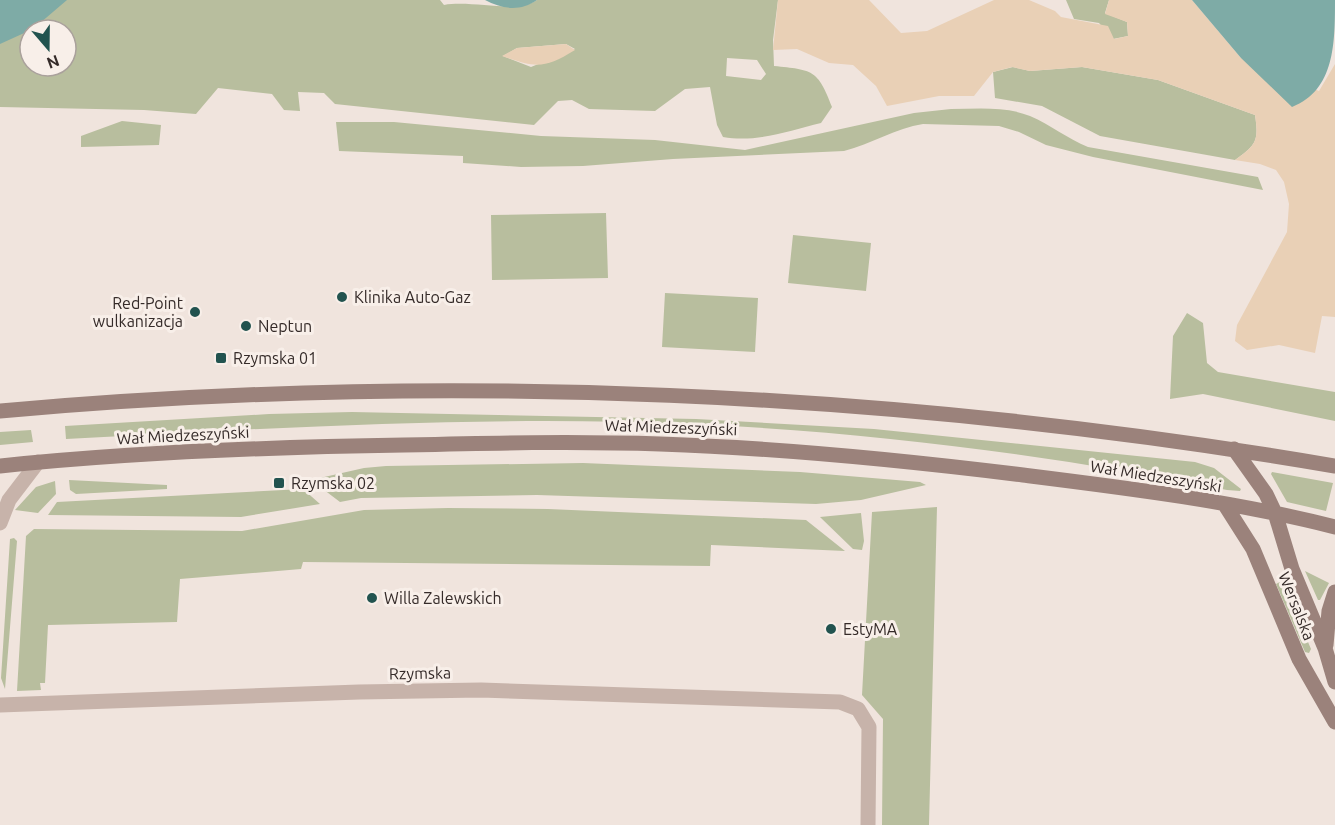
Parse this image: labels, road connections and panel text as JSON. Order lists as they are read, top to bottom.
{
  "streets": {
    "main road": ["Wał Miedzeszyński", "Wersalska"],
    "street": ["Rzymska"]
  },
  "crossings": [
    ["Wał Miedzeszyński", "Wersalska"]
  ],
  "places": {
    "other": [
      "Klinika Auto-Gaz",
      "Red-Point wulkanizacja",
      "Neptun",
      "Willa Zalewskich",
      "EstyMA"
    ],
    "transit": ["Rzymska 01", "Rzymska 02"]
  },
  "north": "bottom"
}
